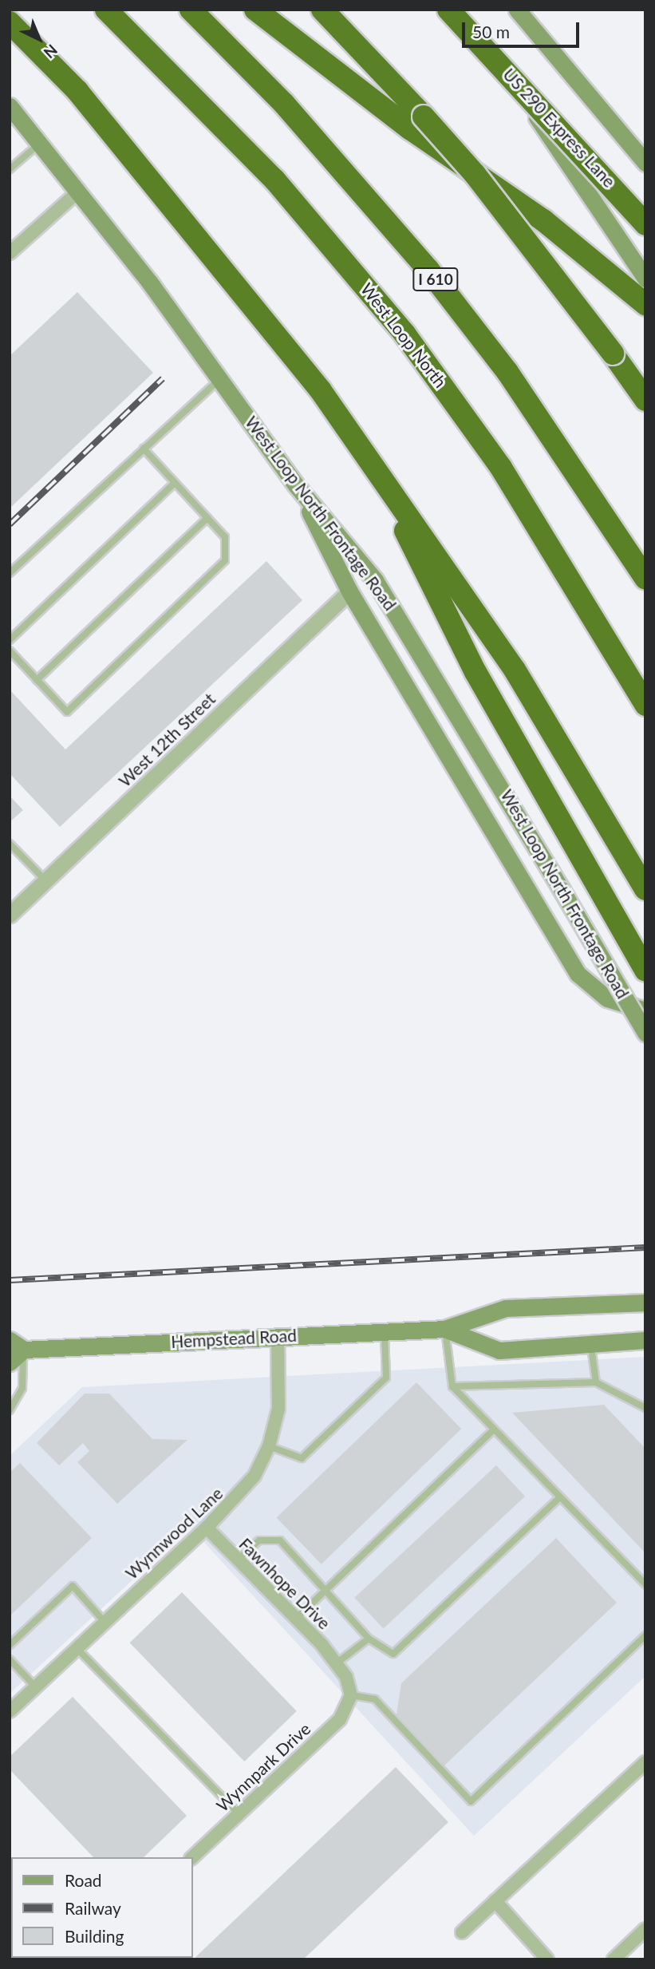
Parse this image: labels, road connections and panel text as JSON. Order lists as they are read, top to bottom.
{
  "streets": {
    "highway": ["US 290 Express Lane", "I 610", "West Loop North"],
    "main road": ["West Loop North Frontage Road", "Hempstead Road"],
    "street": [
      "West 12th Street",
      "Wynnwood Lane",
      "Fawnhope Drive",
      "Wynnpark Drive"
    ]
  },
  "crossings": [
    ["Hempstead Road", "Wynnwood Lane"],
    ["Wynnwood Lane", "Fawnhope Drive"],
    ["Fawnhope Drive", "Wynnpark Drive"]
  ],
  "legend": ["Road", "Railway", "Building"],
  "scale_bar": "50 m",
  "north": "bottom right"
}
